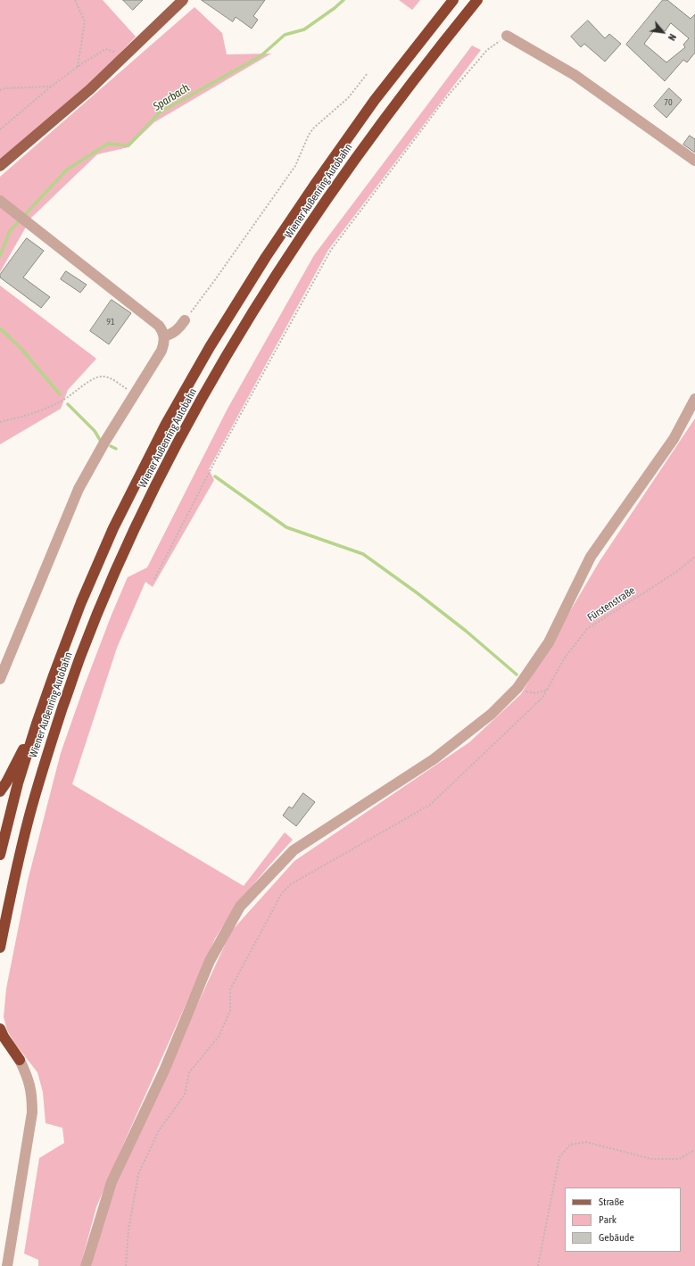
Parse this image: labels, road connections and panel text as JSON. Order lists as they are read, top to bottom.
{
  "streets": {
    "highway": ["Wiener Außenring Autobahn"],
    "path": ["Fürstenstraße"]
  },
  "water": ["Sparbach"],
  "house_numbers": ["70", "91"],
  "legend": ["Straße", "Park", "Gebäude"],
  "north": "bottom right"
}
